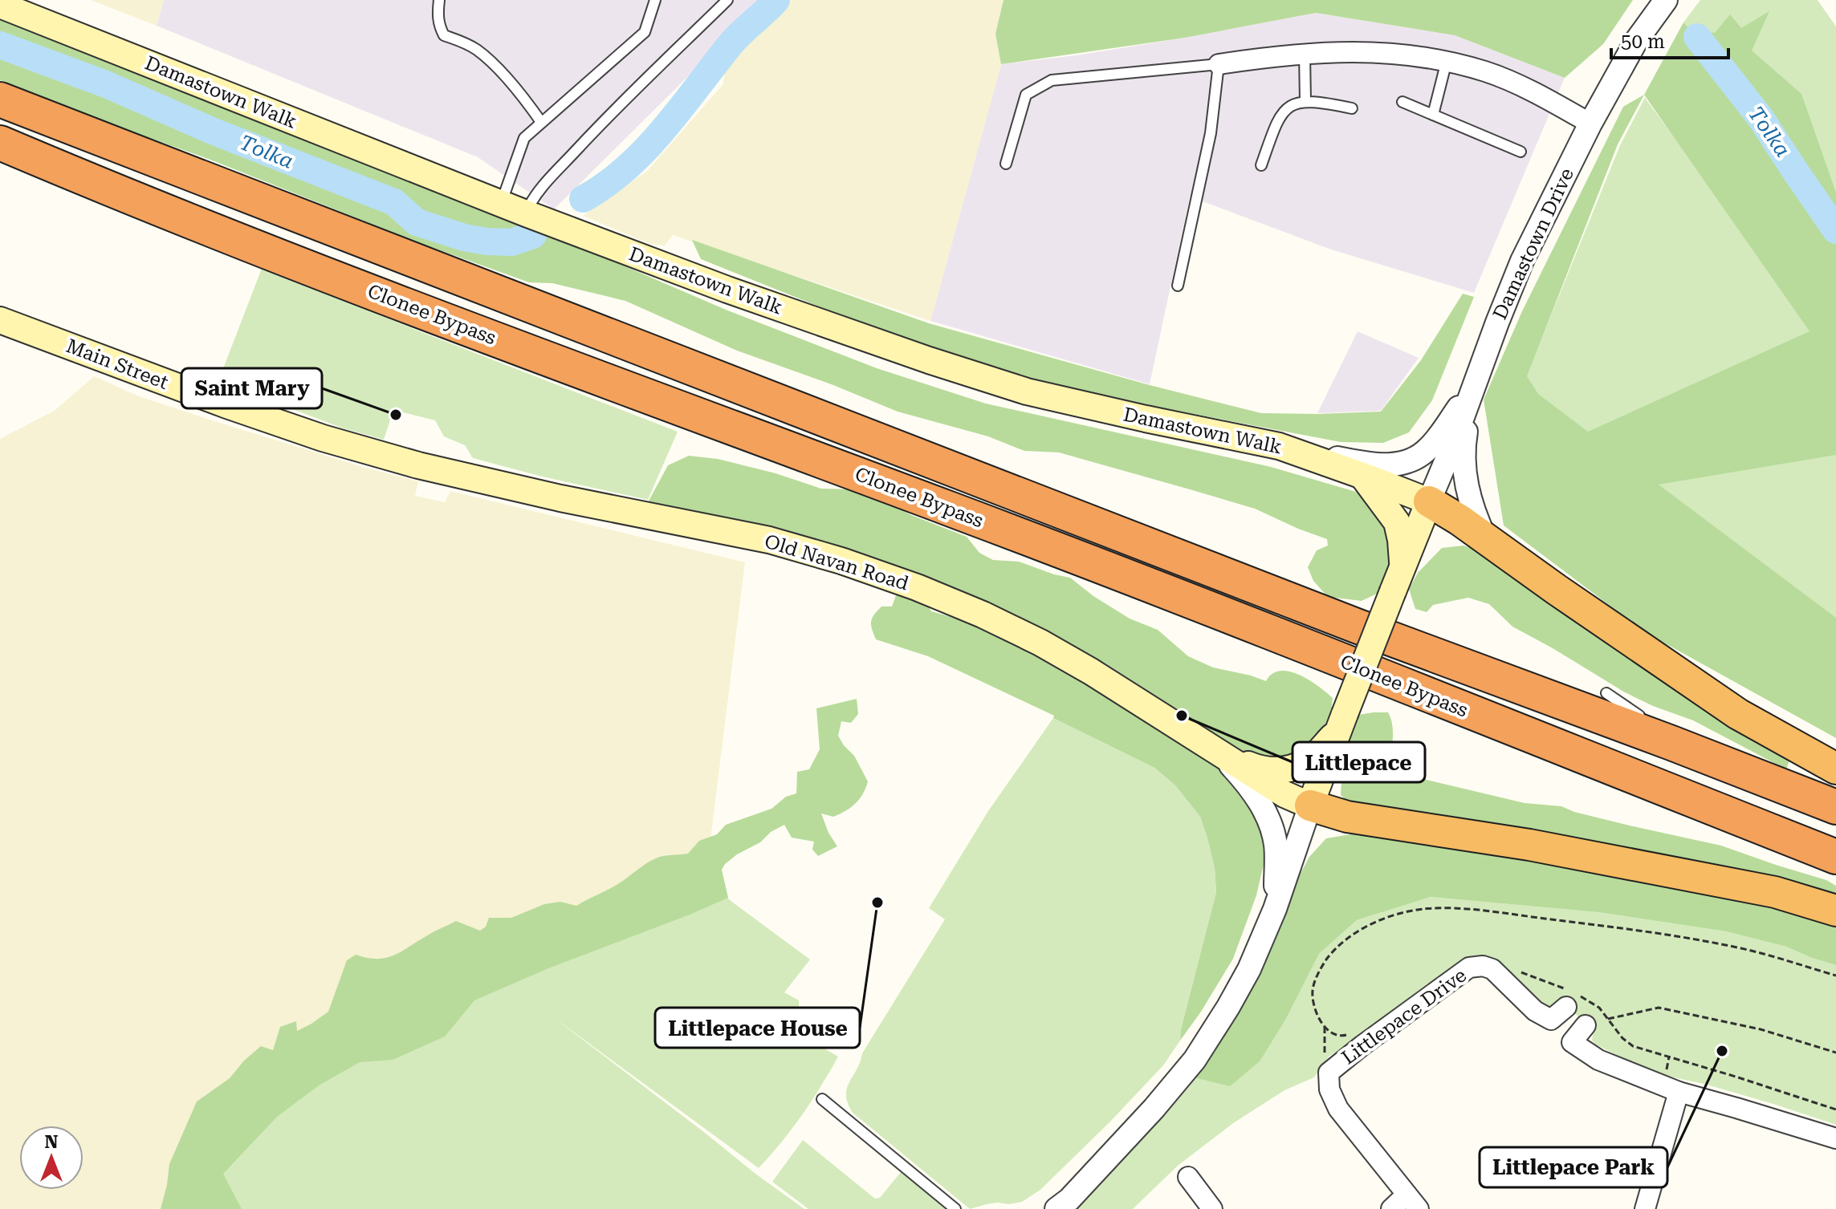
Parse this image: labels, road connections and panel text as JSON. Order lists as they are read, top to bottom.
{
  "streets": {
    "highway": ["Clonee Bypass"],
    "main road": ["Damastown Walk", "Main Street", "Old Navan Road"],
    "street": ["Damastown Drive", "Littlepace Drive"]
  },
  "crossings": [
    ["Damastown Walk", "Damastown Drive"],
    ["Main Street", "Old Navan Road"]
  ],
  "water": ["Tolka"],
  "places": [
    "Saint Mary",
    "Littlepace",
    "Littlepace House",
    "Littlepace Park"
  ],
  "scale_bar": "50 m",
  "north": "top"
}
